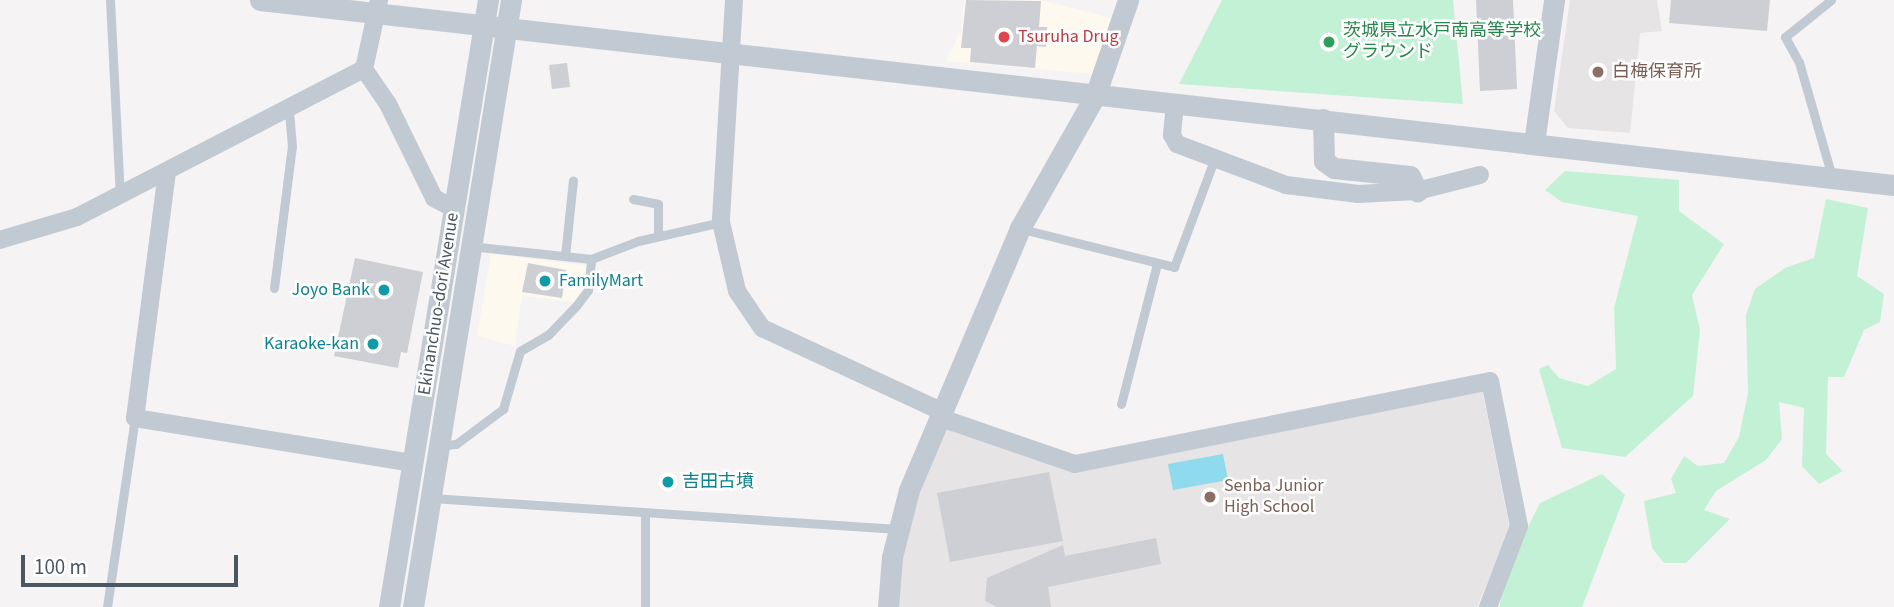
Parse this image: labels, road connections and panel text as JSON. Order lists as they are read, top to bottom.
{
  "streets": {
    "street": ["Ekinanchuo-dori Avenue"]
  },
  "places": [
    "Tsuruha Drug",
    "茨城県立水戸南高等学校 グラウンド",
    "白梅保育所",
    "FamilyMart",
    "Joyo Bank",
    "Karaoke-kan",
    "吉田古墳",
    "Senba Junior High School"
  ],
  "scale_bar": "100 m"
}
